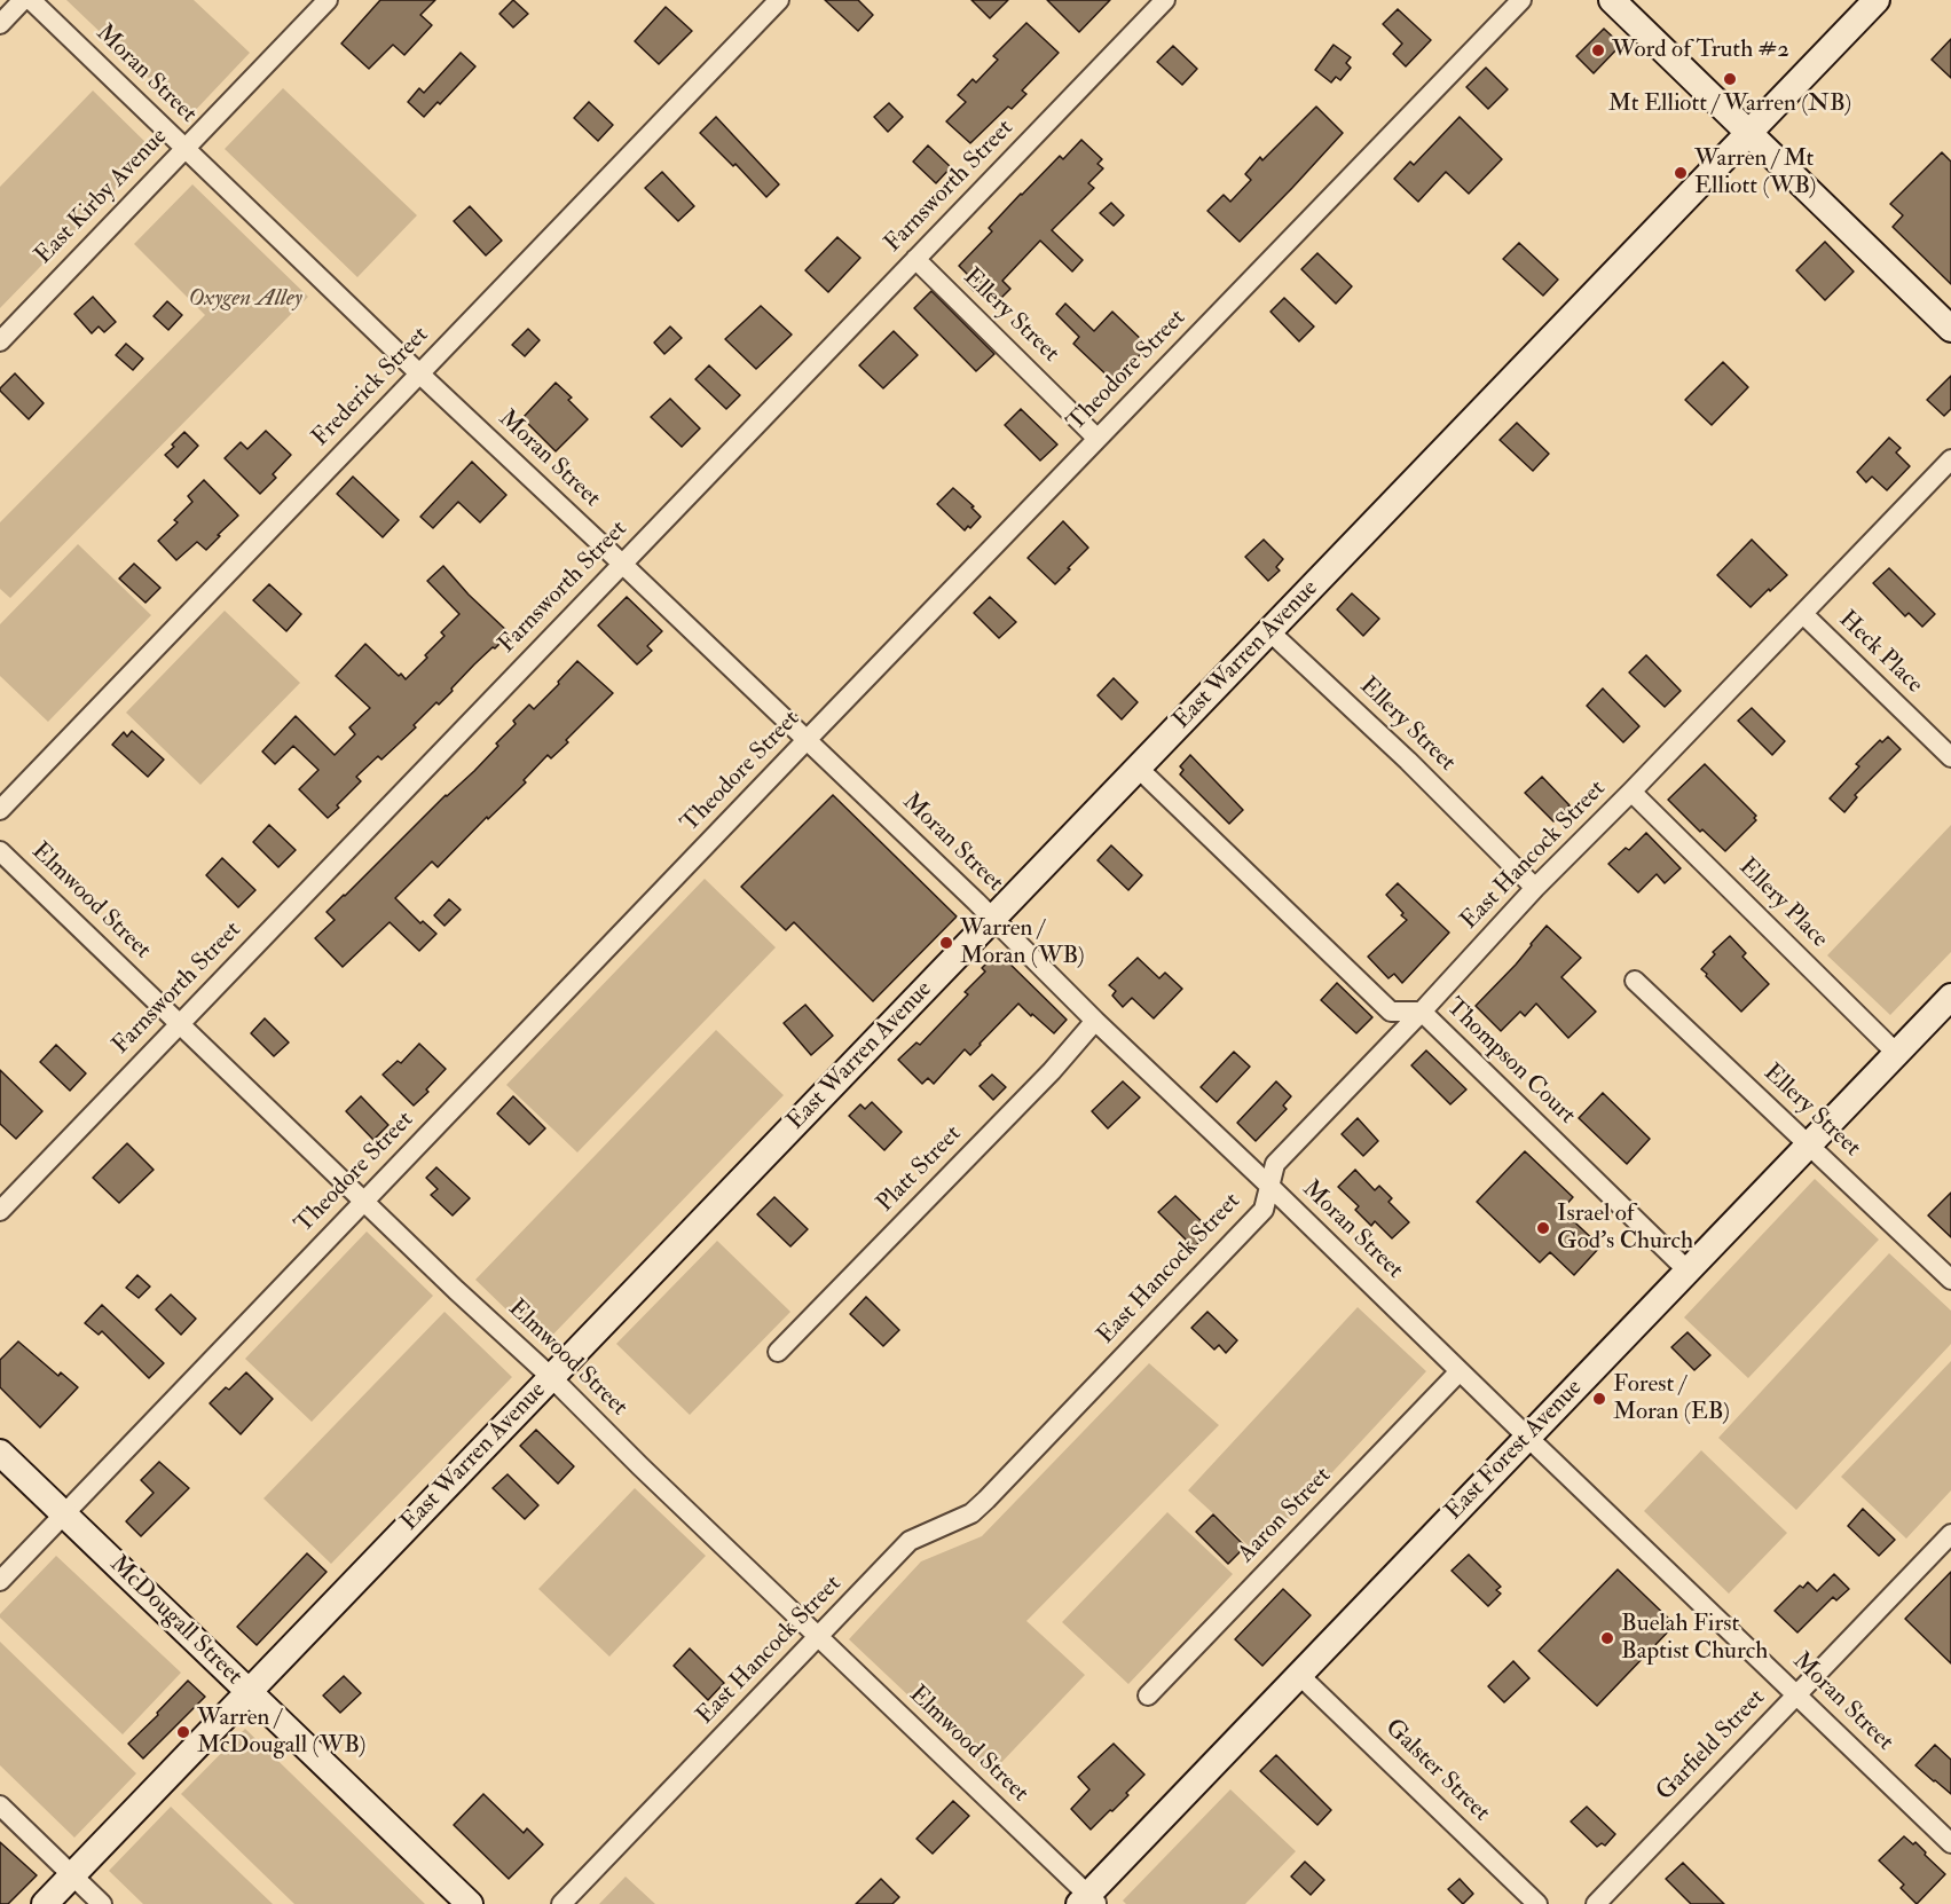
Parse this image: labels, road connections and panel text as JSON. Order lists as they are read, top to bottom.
{
  "streets": {
    "main road": ["East Warren Avenue", "East Forest Avenue", "McDougall Street"],
    "street": [
      "Moran Street",
      "Farnsworth Street",
      "East Kirby Avenue",
      "Ellery Street",
      "Theodore Street",
      "Frederick Street",
      "Heck Place",
      "East Hancock Street",
      "Elmwood Street",
      "Ellery Place",
      "Thompson Court",
      "Platt Street",
      "Aaron Street",
      "Garfield Street",
      "Galster Street"
    ]
  },
  "crossings": [
    ["Moran Street", "Farnsworth Street"],
    ["Moran Street", "East Kirby Avenue"],
    ["Moran Street", "Theodore Street"],
    ["Moran Street", "Frederick Street"],
    ["Moran Street", "East Warren Avenue"],
    ["Moran Street", "East Hancock Street"],
    ["Moran Street", "Platt Street"],
    ["Moran Street", "East Forest Avenue"],
    ["Moran Street", "Aaron Street"],
    ["Moran Street", "Garfield Street"],
    ["Farnsworth Street", "Ellery Street"],
    ["Farnsworth Street", "Elmwood Street"],
    ["Ellery Street", "Theodore Street"],
    ["Ellery Street", "East Warren Avenue"],
    ["Ellery Street", "East Hancock Street"],
    ["Ellery Street", "East Forest Avenue"],
    ["Theodore Street", "Elmwood Street"],
    ["Theodore Street", "McDougall Street"],
    ["Heck Place", "East Hancock Street"],
    ["East Warren Avenue", "Elmwood Street"],
    ["East Warren Avenue", "Thompson Court"],
    ["East Warren Avenue", "McDougall Street"],
    ["East Hancock Street", "Elmwood Street"],
    ["East Hancock Street", "Ellery Place"],
    ["East Hancock Street", "Thompson Court"],
    ["Elmwood Street", "East Forest Avenue"],
    ["Ellery Place", "East Forest Avenue"],
    ["Thompson Court", "East Forest Avenue"],
    ["East Forest Avenue", "Galster Street"]
  ],
  "parks": ["Oxygen Alley"],
  "places": [
    "Word of Truth #2",
    "Mt Elliott / Warren (NB)",
    "Warren / Mt Elliott (WB)",
    "Warren / Moran (WB)",
    "Israel of God's Church",
    "Forest / Moran (EB)",
    "Buelah First Baptist Church",
    "Warren / McDougall (WB)"
  ]
}
